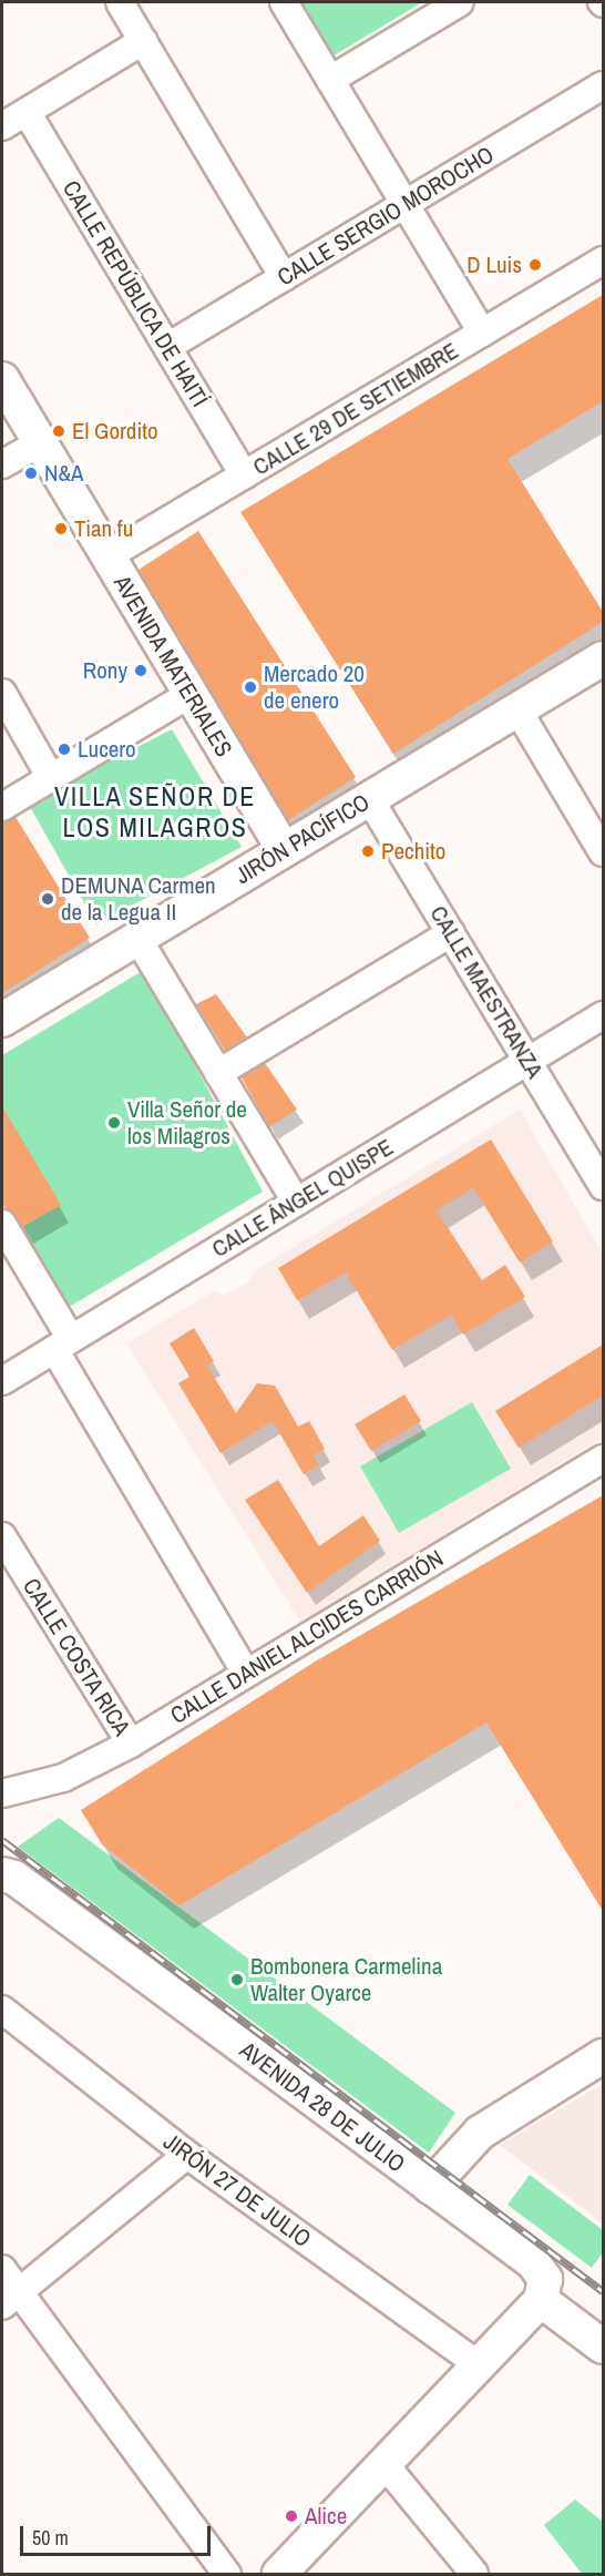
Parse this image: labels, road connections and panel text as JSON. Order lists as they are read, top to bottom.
{
  "streets": {
    "street": [
      "CALLE SERGIO MOROCHO",
      "CALLE REPÚBLICA DE HAITÍ",
      "CALLE 29 DE SETIEMBRE",
      "AVENIDA MATERIALES",
      "JIRÓN PACÍFICO",
      "CALLE MAESTRANZA",
      "CALLE ÁNGEL QUISPE",
      "CALLE DANIEL ALCIDES CARRIÓN",
      "CALLE COSTA RICA",
      "AVENIDA 28 DE JULIO",
      "JIRÓN 27 DE JULIO"
    ]
  },
  "crossings": [
    ["CALLE SERGIO MOROCHO", "CALLE REPÚBLICA DE HAITÍ"],
    ["CALLE REPÚBLICA DE HAITÍ", "CALLE 29 DE SETIEMBRE"],
    ["CALLE 29 DE SETIEMBRE", "AVENIDA MATERIALES"],
    ["AVENIDA MATERIALES", "JIRÓN PACÍFICO"],
    ["JIRÓN PACÍFICO", "CALLE MAESTRANZA"],
    ["CALLE MAESTRANZA", "CALLE ÁNGEL QUISPE"],
    ["CALLE DANIEL ALCIDES CARRIÓN", "CALLE COSTA RICA"]
  ],
  "districts": ["VILLA SEÑOR DE LOS MILAGROS"],
  "places": [
    "D Luis",
    "El Gordito",
    "N&A",
    "Tian fu",
    "Rony",
    "Mercado 20 de enero",
    "Lucero",
    "Pechito",
    "DEMUNA Carmen de la Legua II",
    "Villa Señor de los Milagros",
    "Bombonera Carmelina Walter Oyarce",
    "Alice"
  ],
  "scale_bar": "50 m"
}
